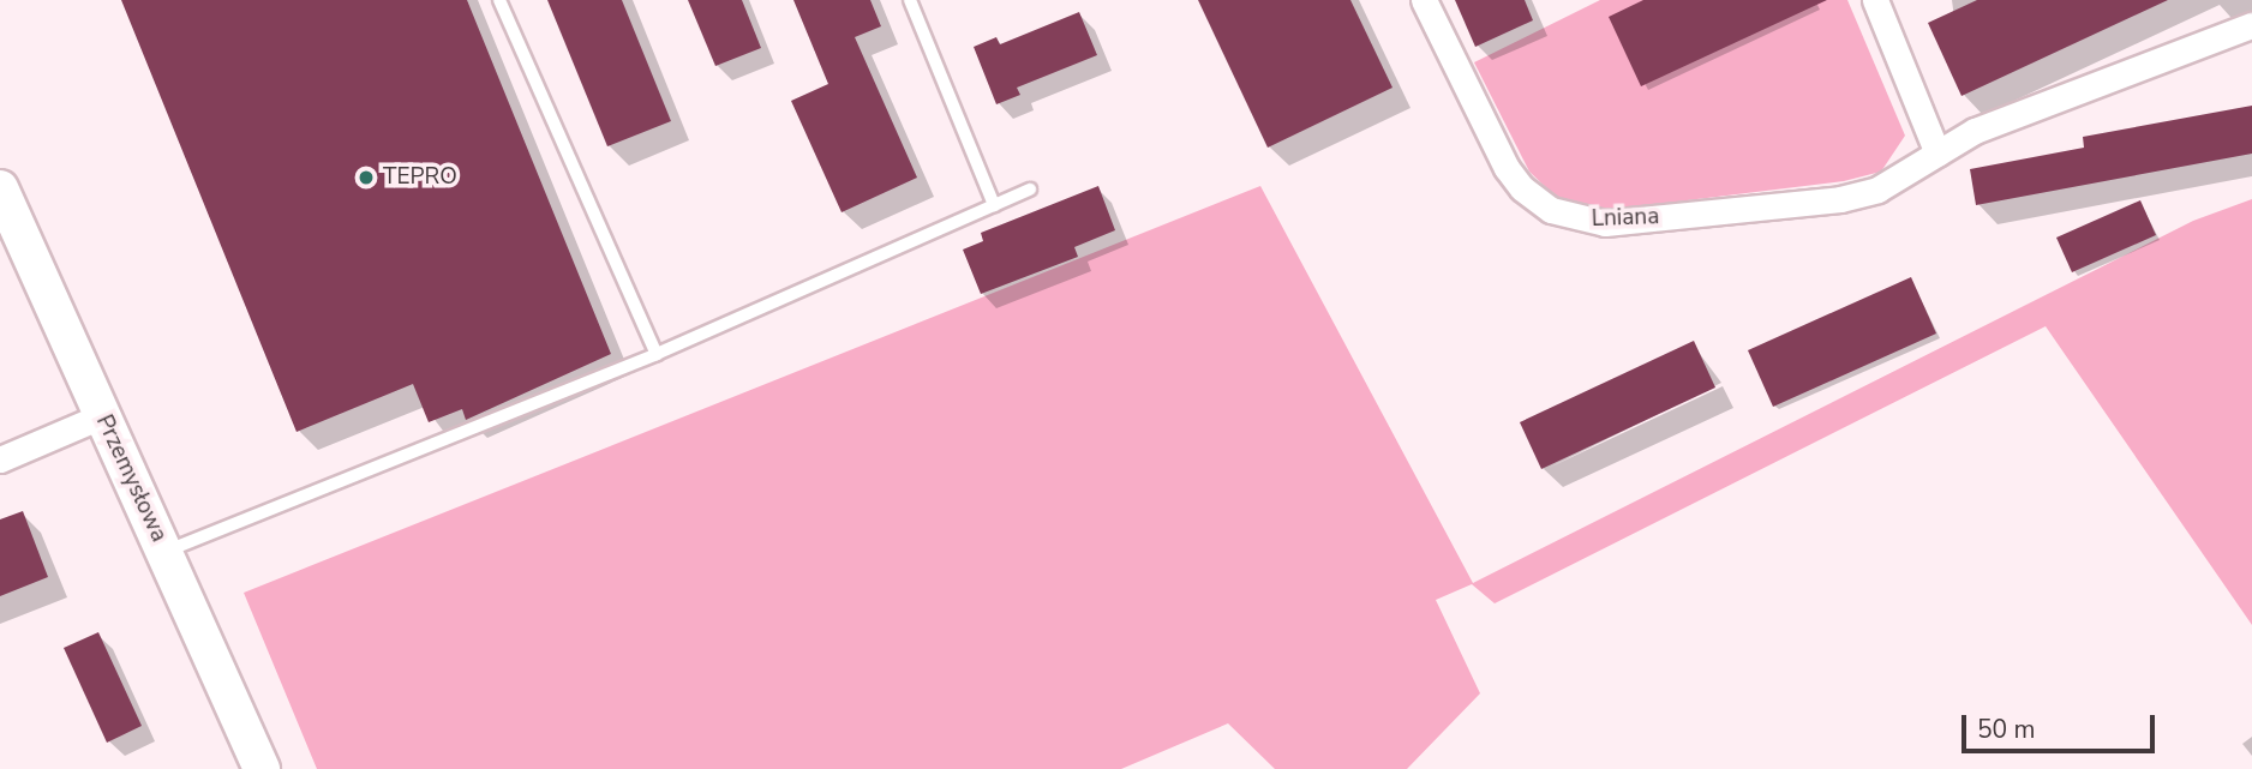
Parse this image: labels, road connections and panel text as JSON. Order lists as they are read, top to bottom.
{
  "streets": {
    "street": ["Lniana", "Przemysłowa"]
  },
  "places": ["TEPRO"],
  "scale_bar": "50 m"
}
